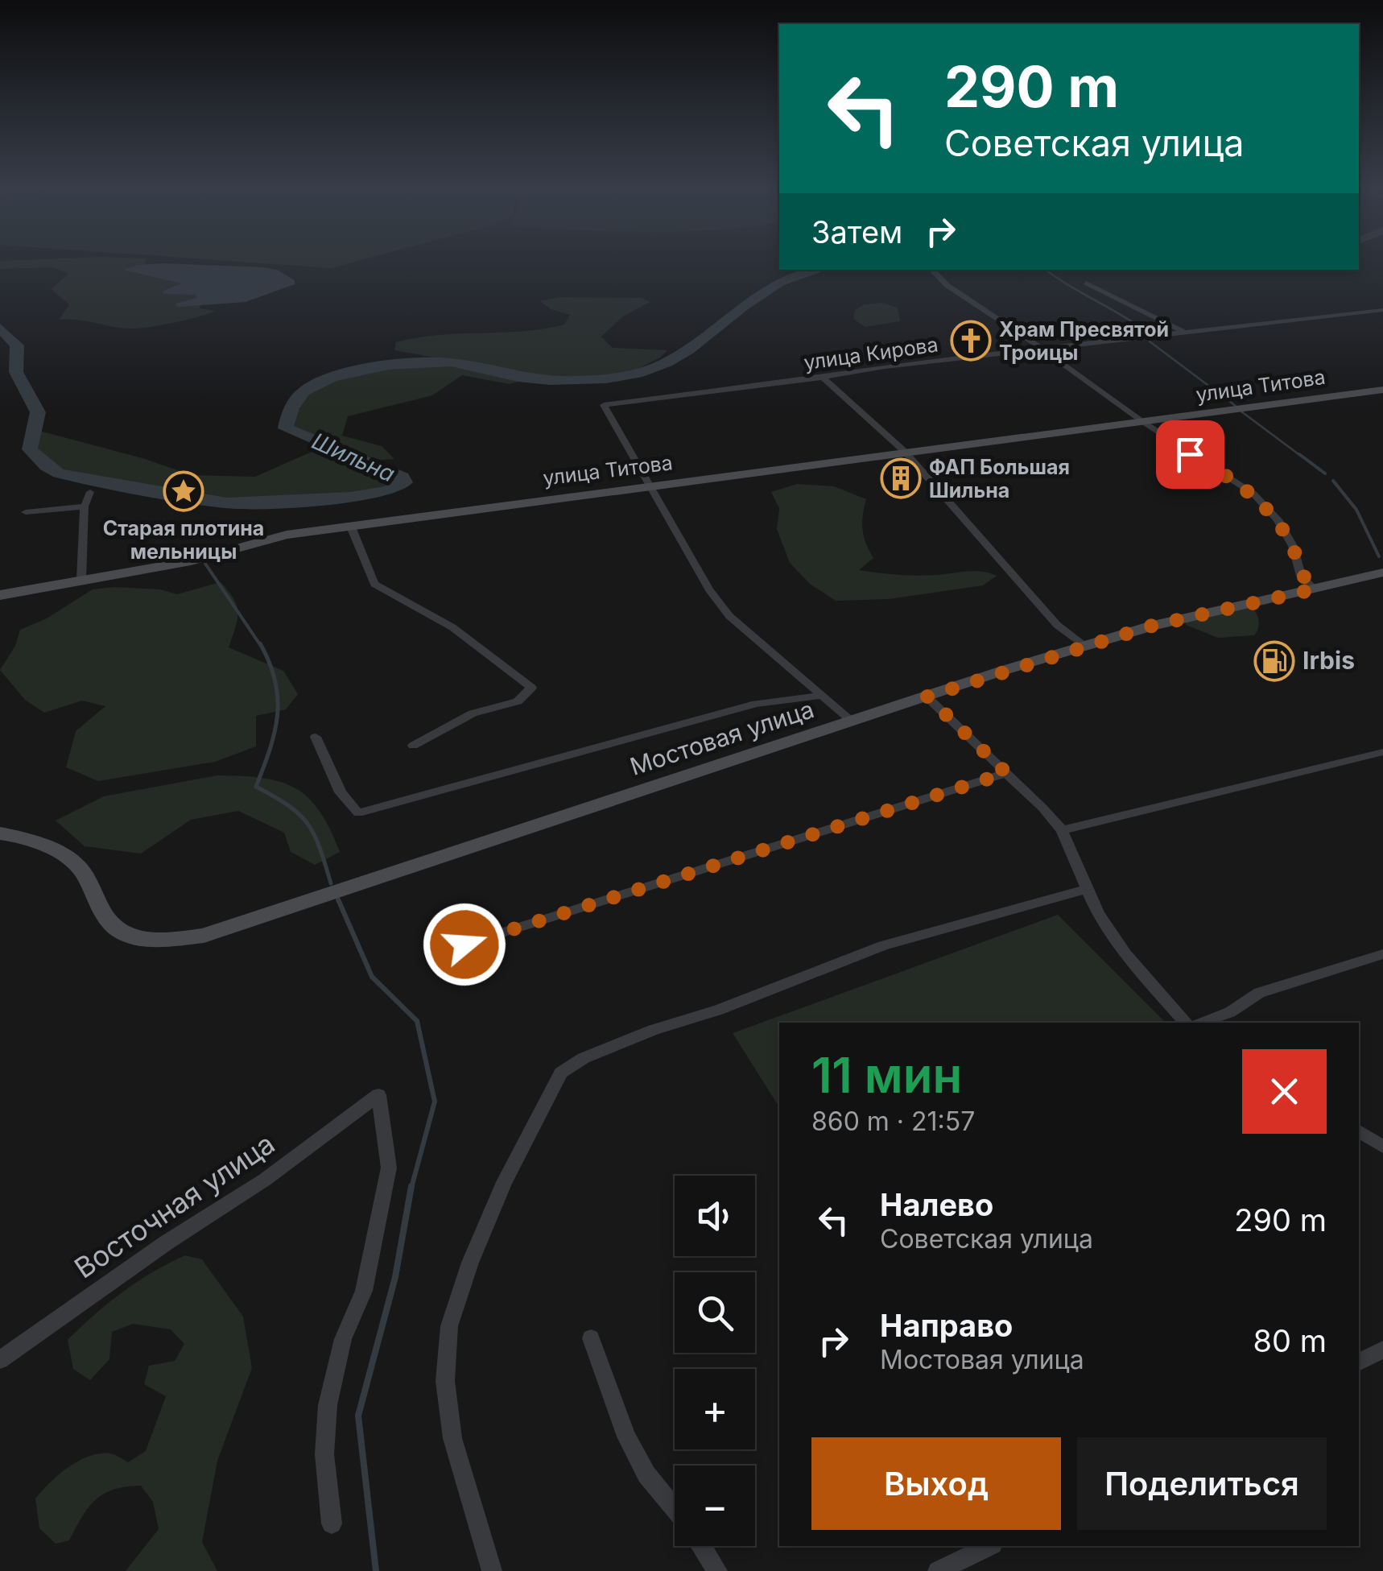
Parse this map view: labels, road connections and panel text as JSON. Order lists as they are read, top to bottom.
{
  "streets": {
    "street": [
      "улица Кирова",
      "улица Титова",
      "Мостовая улица",
      "Восточная улица"
    ]
  },
  "crossings": [
    ["улица Кирова", "улица Титова"]
  ],
  "water": ["Шильна"],
  "places": {
    "church": ["Храм Пресвятой Троицы"],
    "building": ["ФАП Большая Шильна"],
    "place": ["Старая плотина мельницы"],
    "fuel station": ["Irbis"]
  },
  "page": {
    "turn": ["290 m", "Советская улица"],
    "then": "Затем",
    "heading": ["11 мин", "860 m · 21:57"],
    "list": [
      {
        "name": "Налево",
        "note": "Советская улица",
        "value": "290 m"
      },
      {
        "name": "Направо",
        "note": "Мостовая улица",
        "value": "80 m"
      }
    ],
    "map_buttons": ["+", "−"],
    "buttons": ["Выход", "Поделиться"]
  }
}
